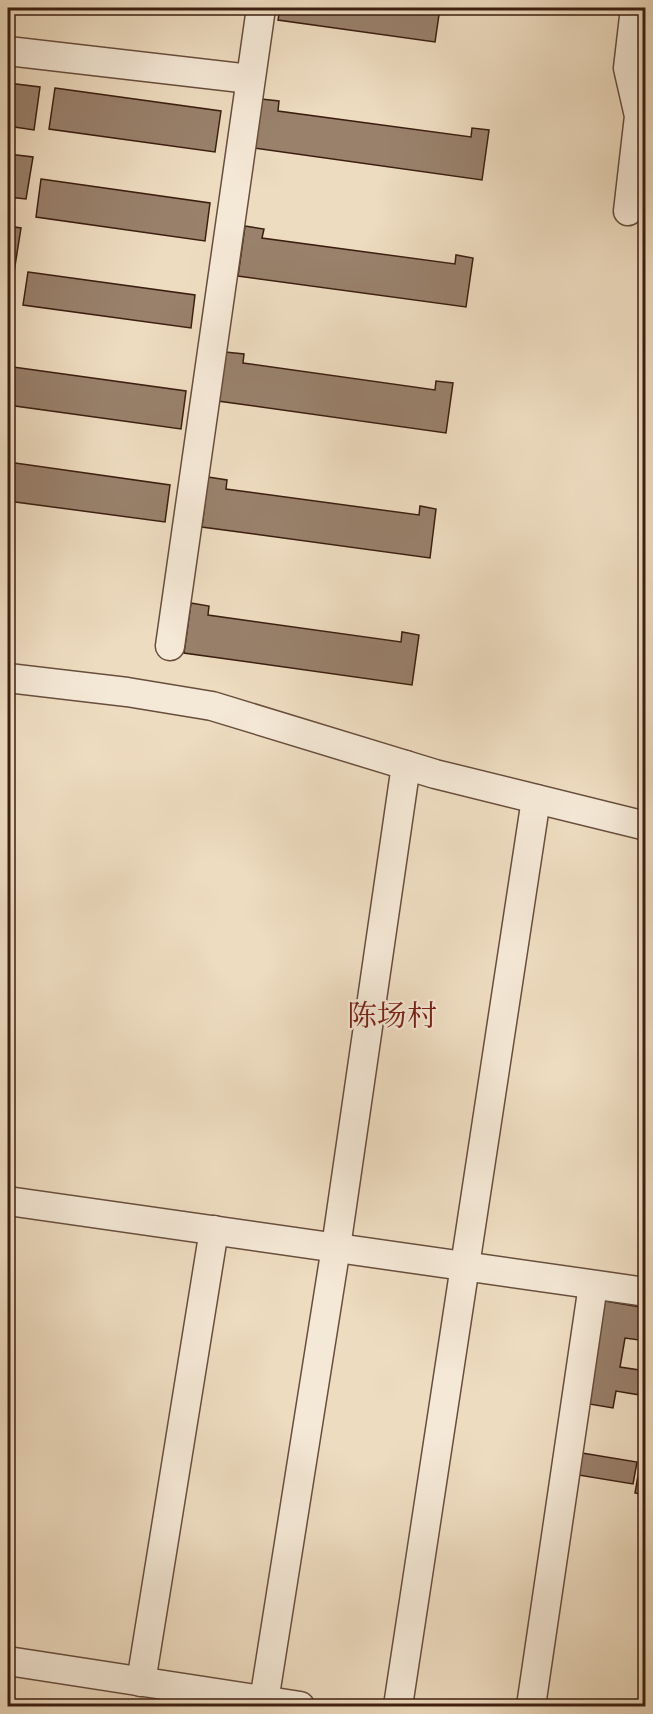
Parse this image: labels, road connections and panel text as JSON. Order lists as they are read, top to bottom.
{
  "districts": ["陈场村"]
}
